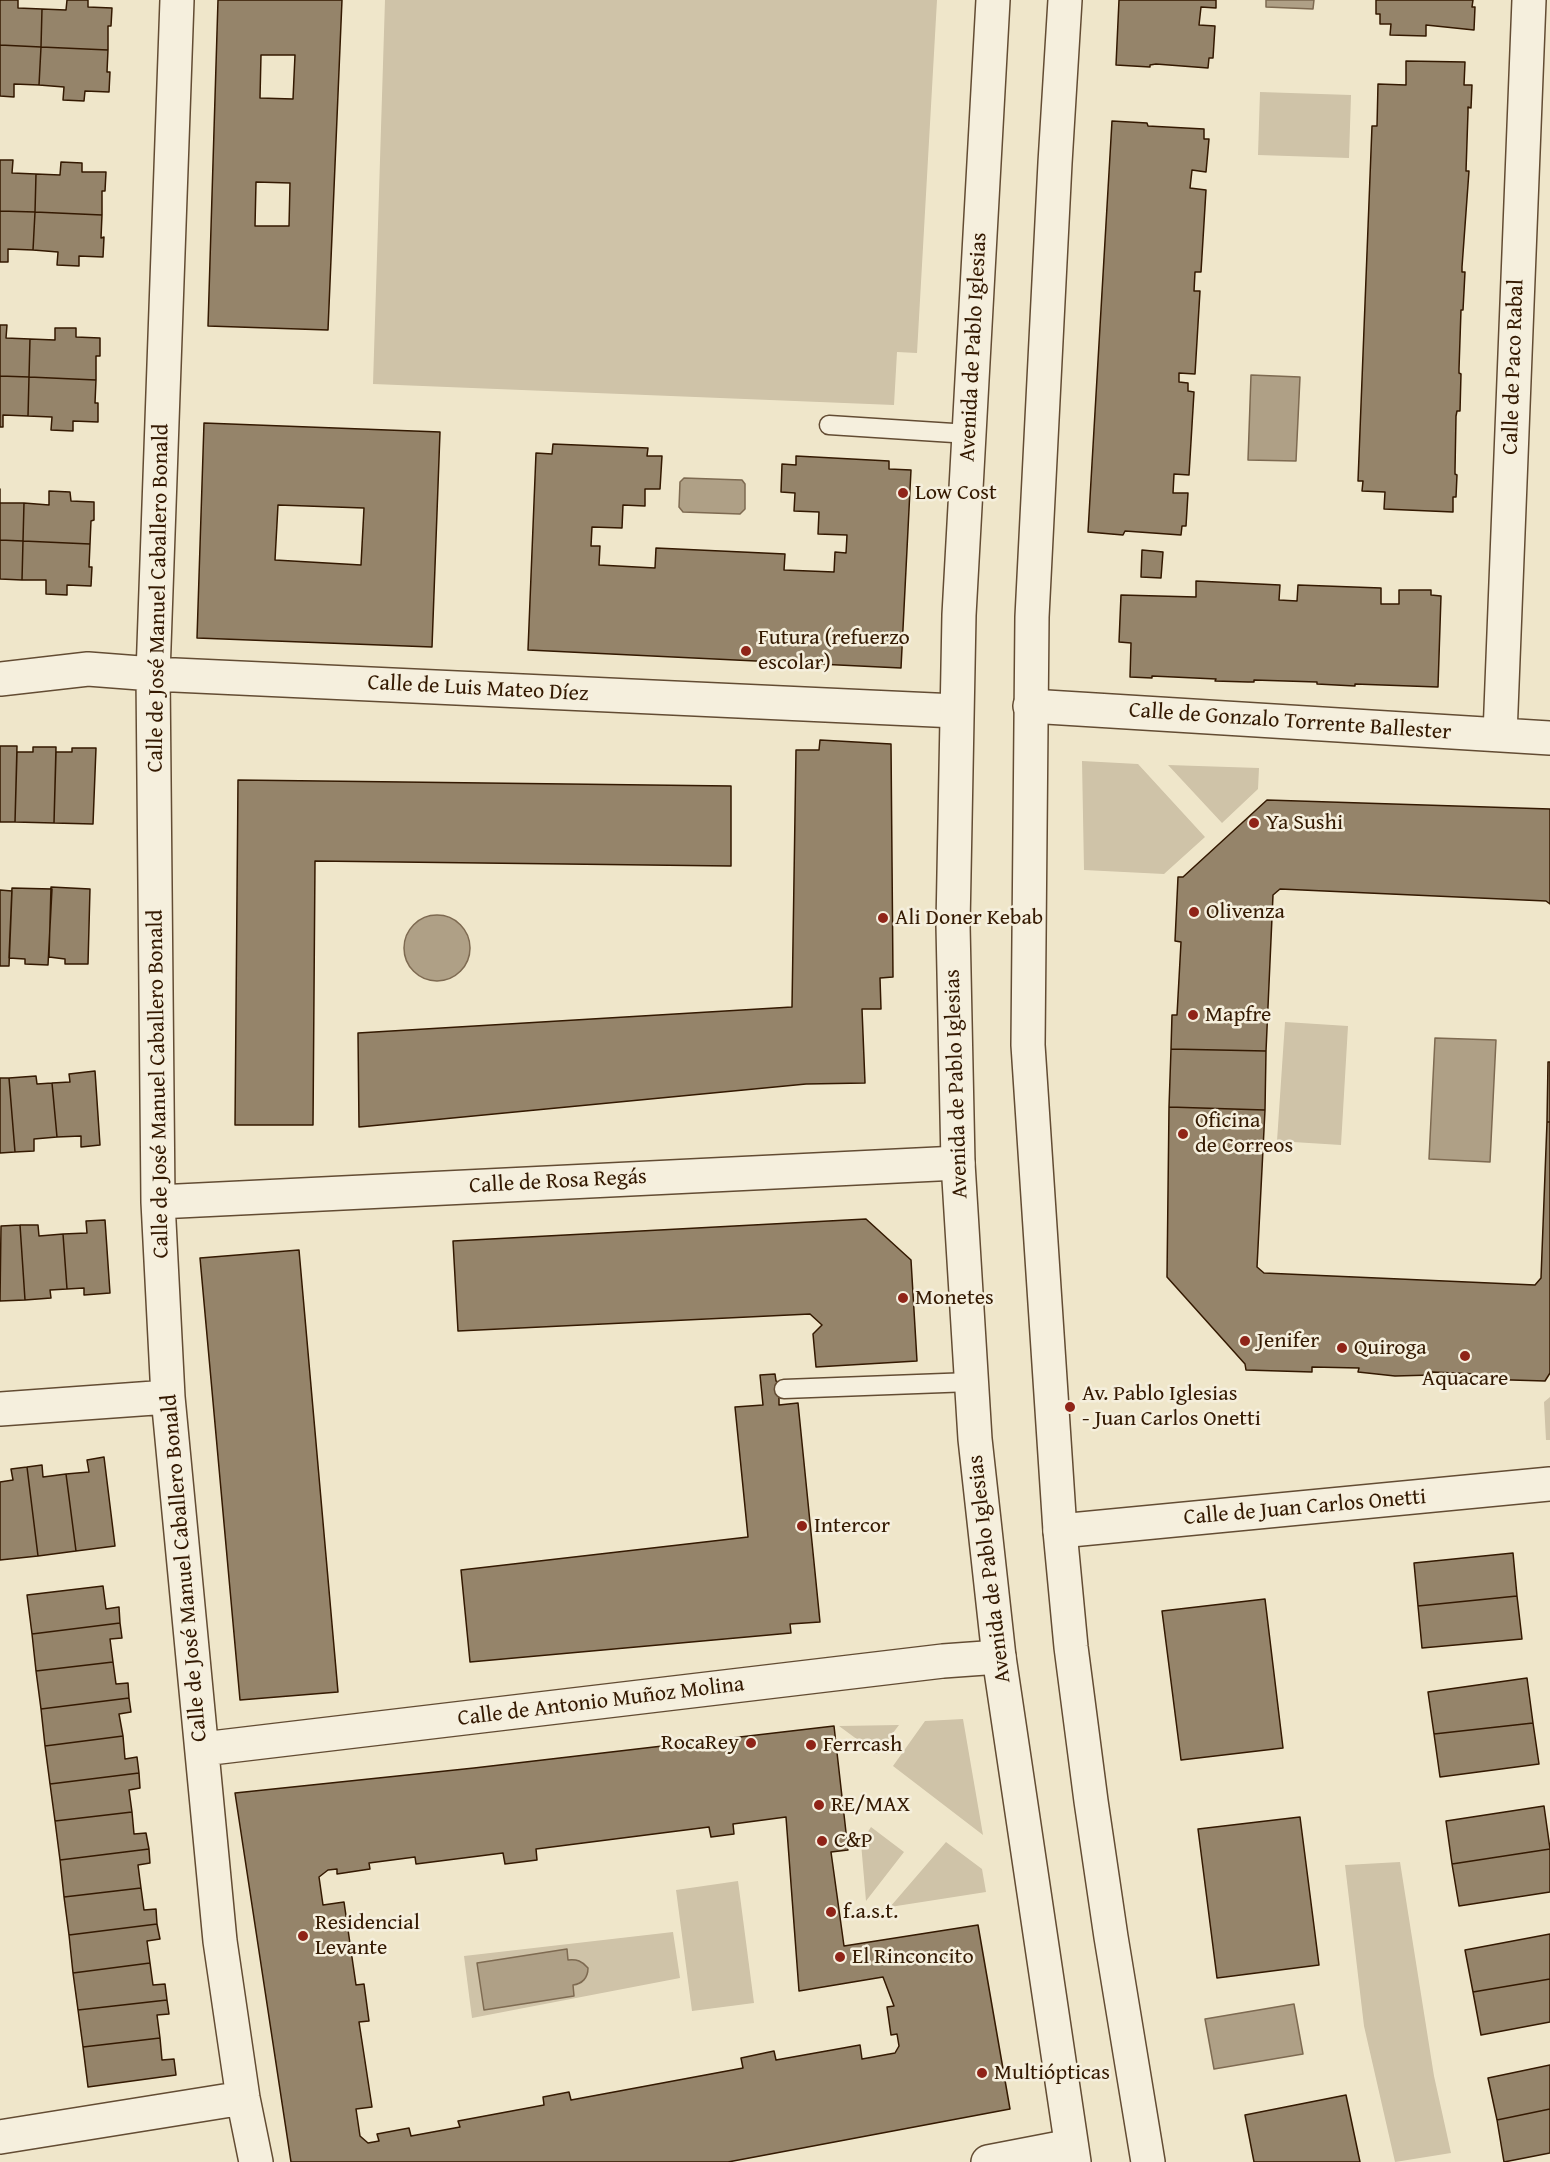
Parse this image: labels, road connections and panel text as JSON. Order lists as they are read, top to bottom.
{
  "streets": {
    "street": [
      "Avenida de Pablo Iglesias",
      "Calle de Paco Rabal",
      "Calle de José Manuel Caballero Bonald",
      "Calle de Luis Mateo Díez",
      "Calle de Gonzalo Torrente Ballester",
      "Calle de Rosa Regás",
      "Calle de Juan Carlos Onetti",
      "Calle de Antonio Muñoz Molina"
    ]
  },
  "crossings": [
    ["Avenida de Pablo Iglesias", "Calle de Luis Mateo Díez"],
    ["Avenida de Pablo Iglesias", "Calle de Rosa Regás"],
    ["Avenida de Pablo Iglesias", "Calle de Antonio Muñoz Molina"],
    ["Calle de Paco Rabal", "Calle de Gonzalo Torrente Ballester"],
    ["Calle de José Manuel Caballero Bonald", "Calle de Luis Mateo Díez"],
    ["Calle de José Manuel Caballero Bonald", "Calle de Rosa Regás"],
    ["Calle de José Manuel Caballero Bonald", "Calle de Antonio Muñoz Molina"]
  ],
  "places": [
    "Low Cost",
    "Futura (refuerzo escolar)",
    "Ya Sushi",
    "Olivenza",
    "Ali Doner Kebab",
    "Mapfre",
    "Oficina de Correos",
    "Monetes",
    "Jenifer",
    "Quiroga",
    "Aquacare",
    "Av. Pablo Iglesias - Juan Carlos Onetti",
    "Intercor",
    "RocaRey",
    "Ferrcash",
    "RE/MAX",
    "C&P",
    "f.a.s.t.",
    "Residencial Levante",
    "El Rinconcito",
    "Multiópticas"
  ]
}
